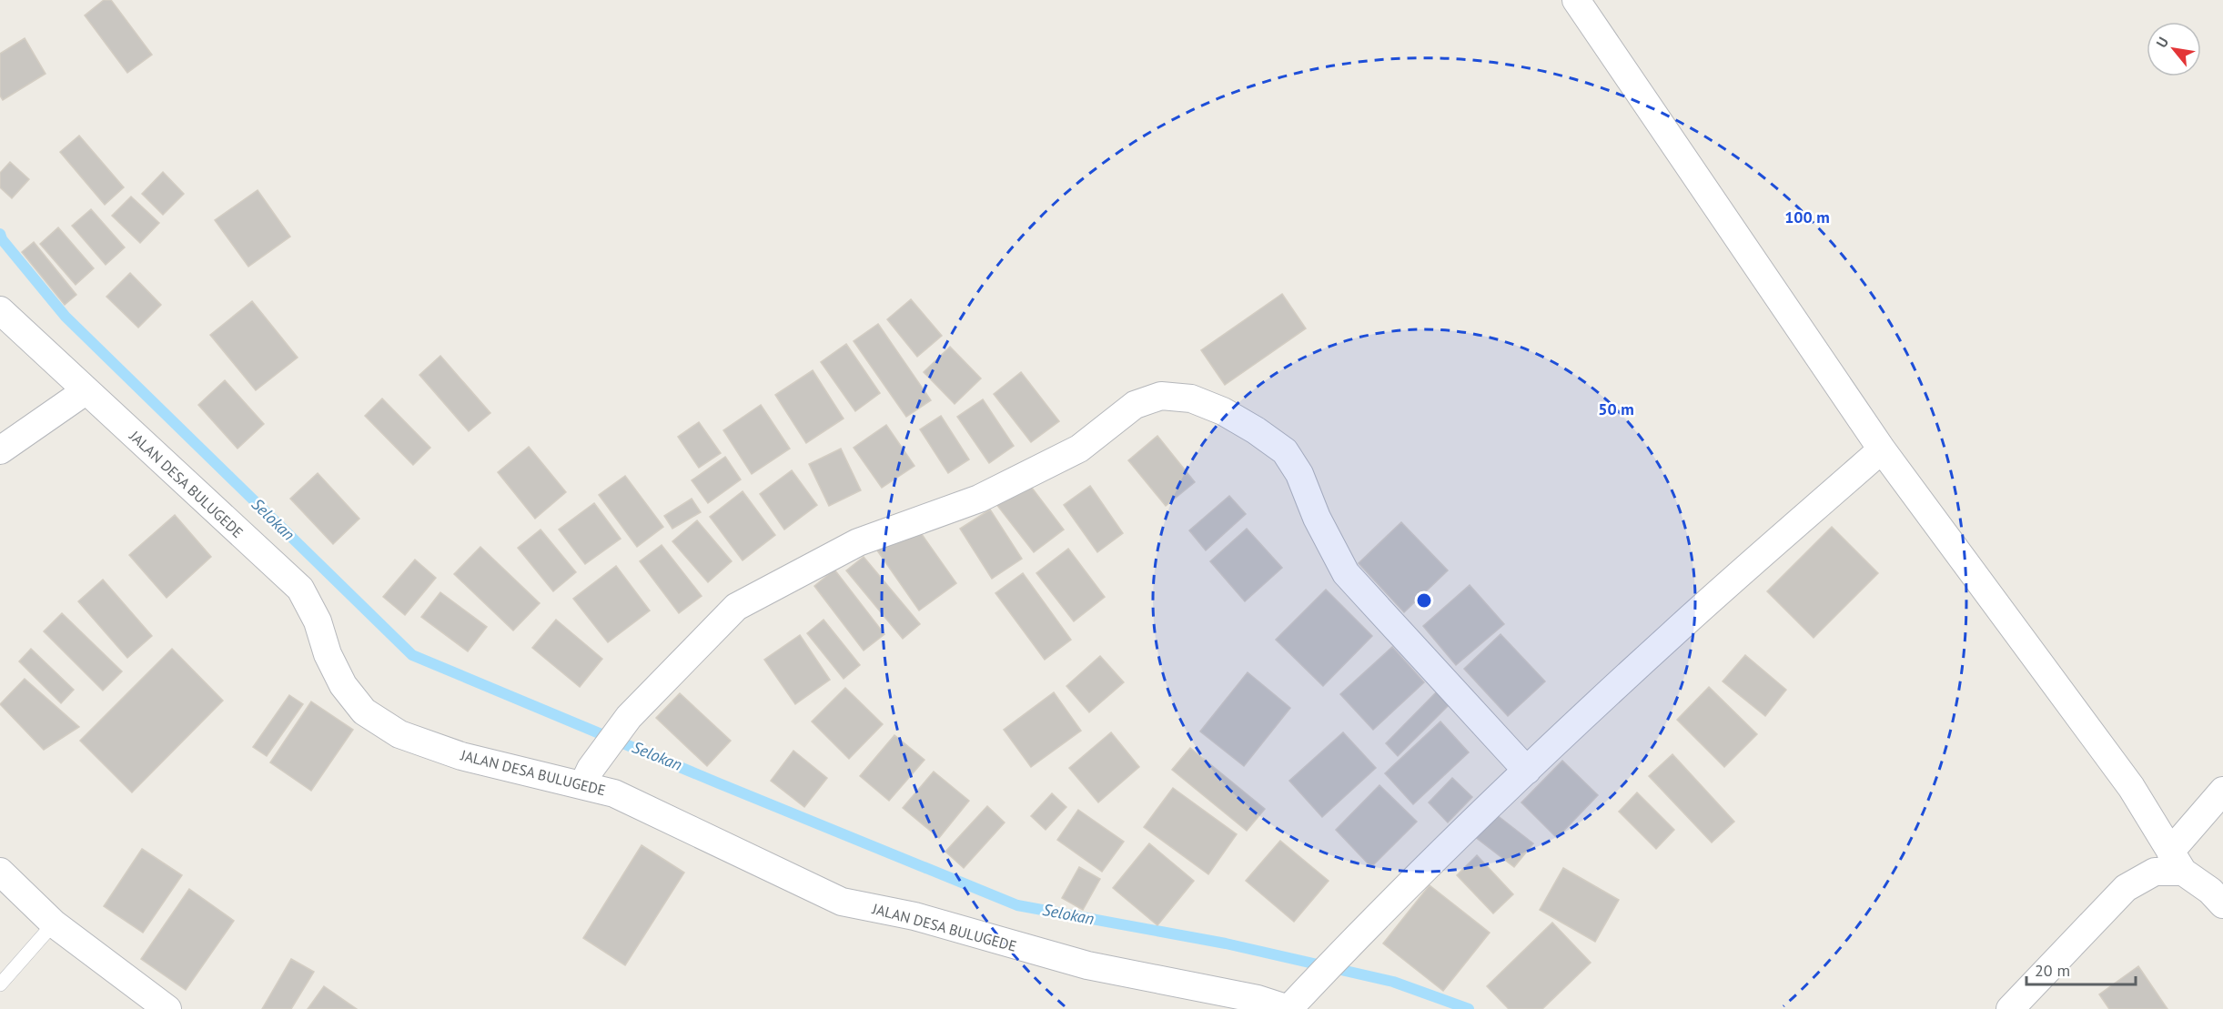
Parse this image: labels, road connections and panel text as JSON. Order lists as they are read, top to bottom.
{
  "streets": {
    "street": ["JALAN DESA BULUGEDE"]
  },
  "water": ["Selokan"],
  "scale_bar": "20 m",
  "north": "top left",
  "rings": ["100 m", "50 m"]
}
